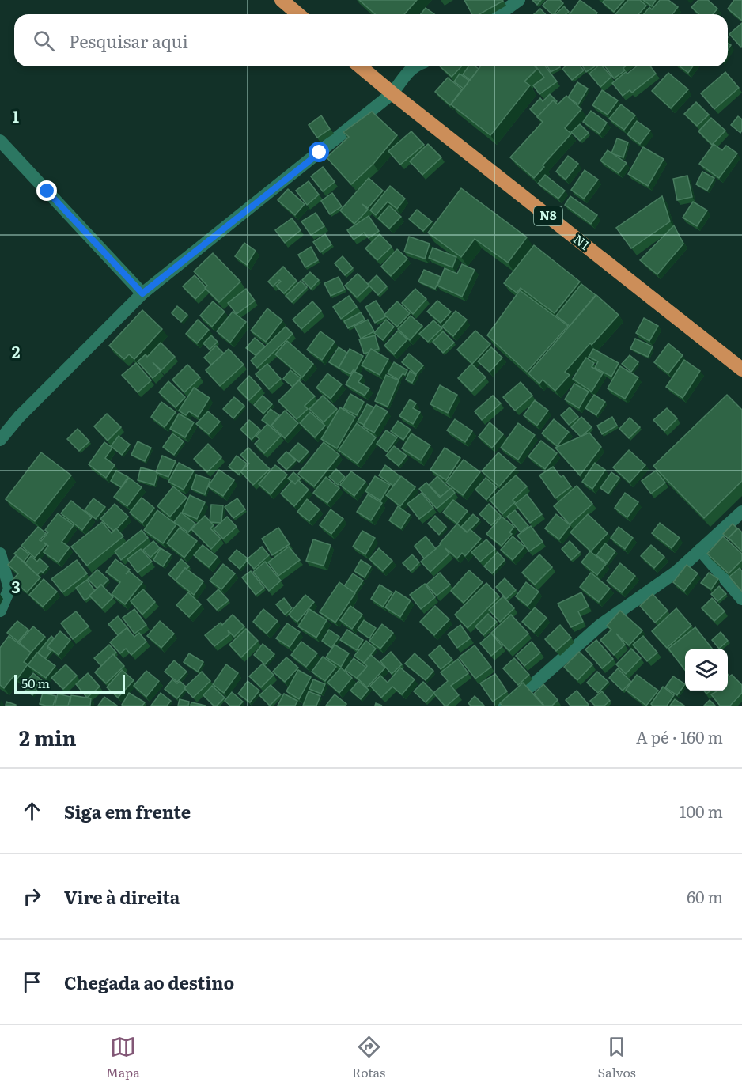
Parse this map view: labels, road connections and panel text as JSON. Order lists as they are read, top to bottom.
{
  "streets": {
    "highway": ["N8", "N1"]
  },
  "scale_bar": "50 m",
  "page": {
    "search": "Pesquisar aqui",
    "scale": "50 m",
    "heading": ["2 min", "A pé · 160 m"],
    "list": [
      ["Siga em frente", "100 m"],
      ["Vire à direita", "60 m"],
      "Chegada ao destino"
    ],
    "nav": ["Mapa", "Rotas", "Salvos"]
  },
  "grid": {
    "rows": ["1", "2", "3"]
  }
}
